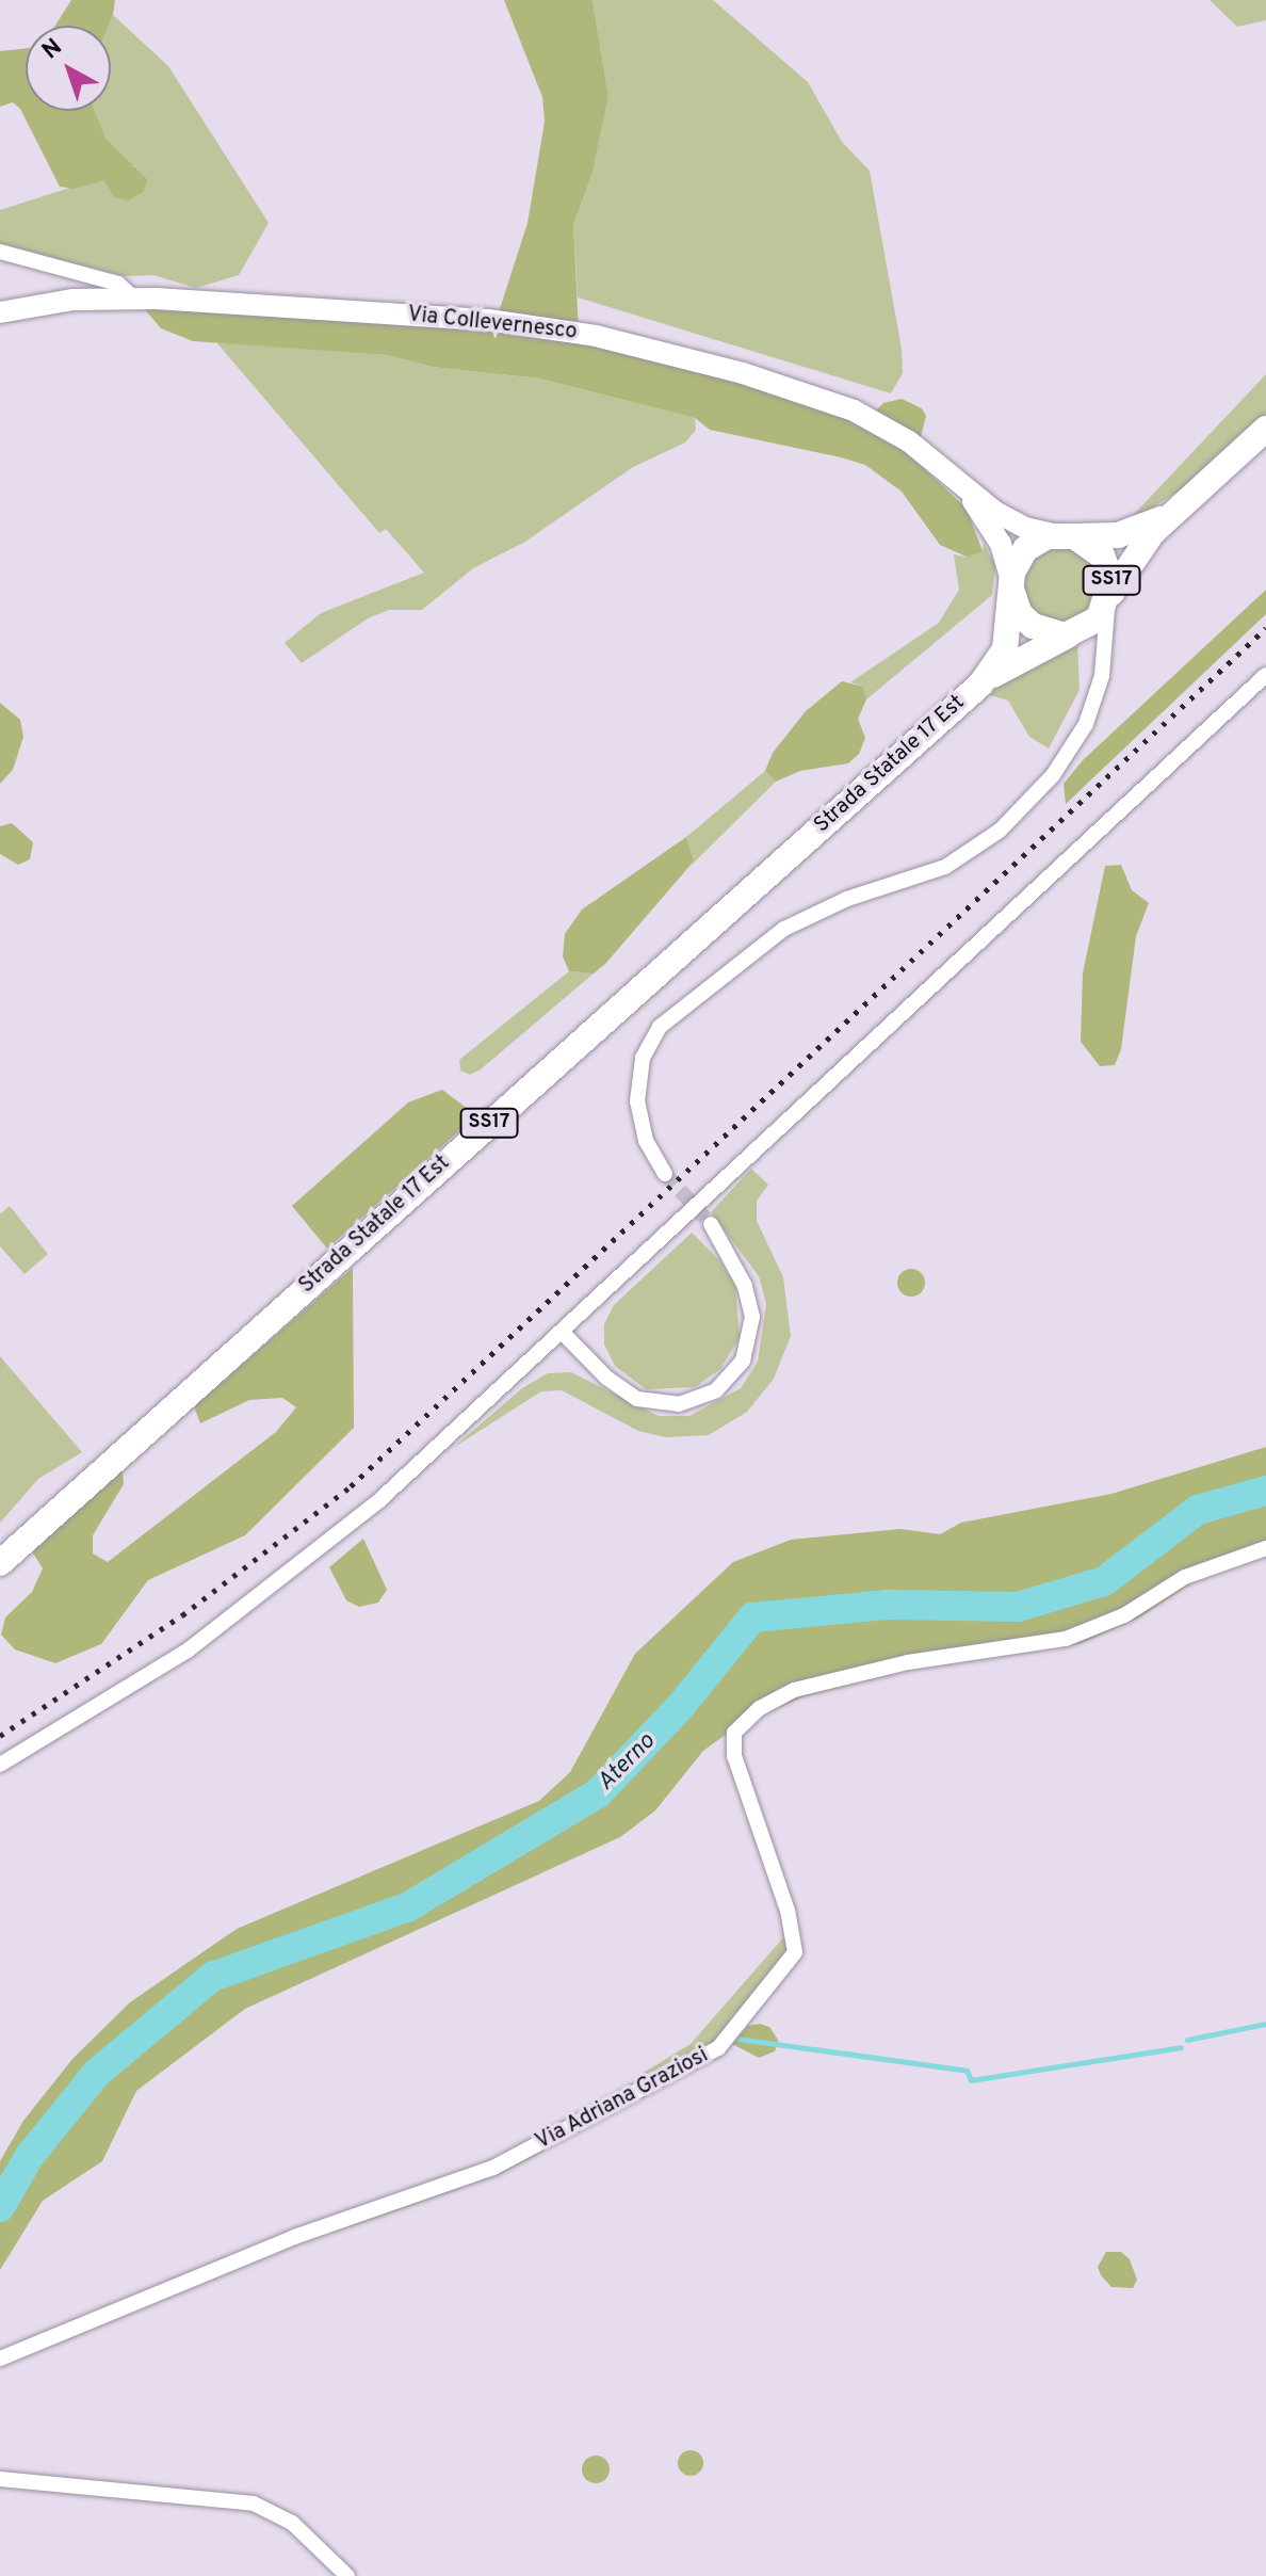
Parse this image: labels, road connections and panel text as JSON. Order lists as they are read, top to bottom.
{
  "streets": {
    "main road": ["SS17", "Strada Statale 17 Est"],
    "street": ["Via Collevernesco", "Via Adriana Graziosi"]
  },
  "crossings": [
    ["Via Collevernesco", "SS17"],
    ["Via Collevernesco", "Strada Statale 17 Est"],
    ["SS17", "Strada Statale 17 Est"]
  ],
  "water": ["Aterno"],
  "north": "top left"
}
